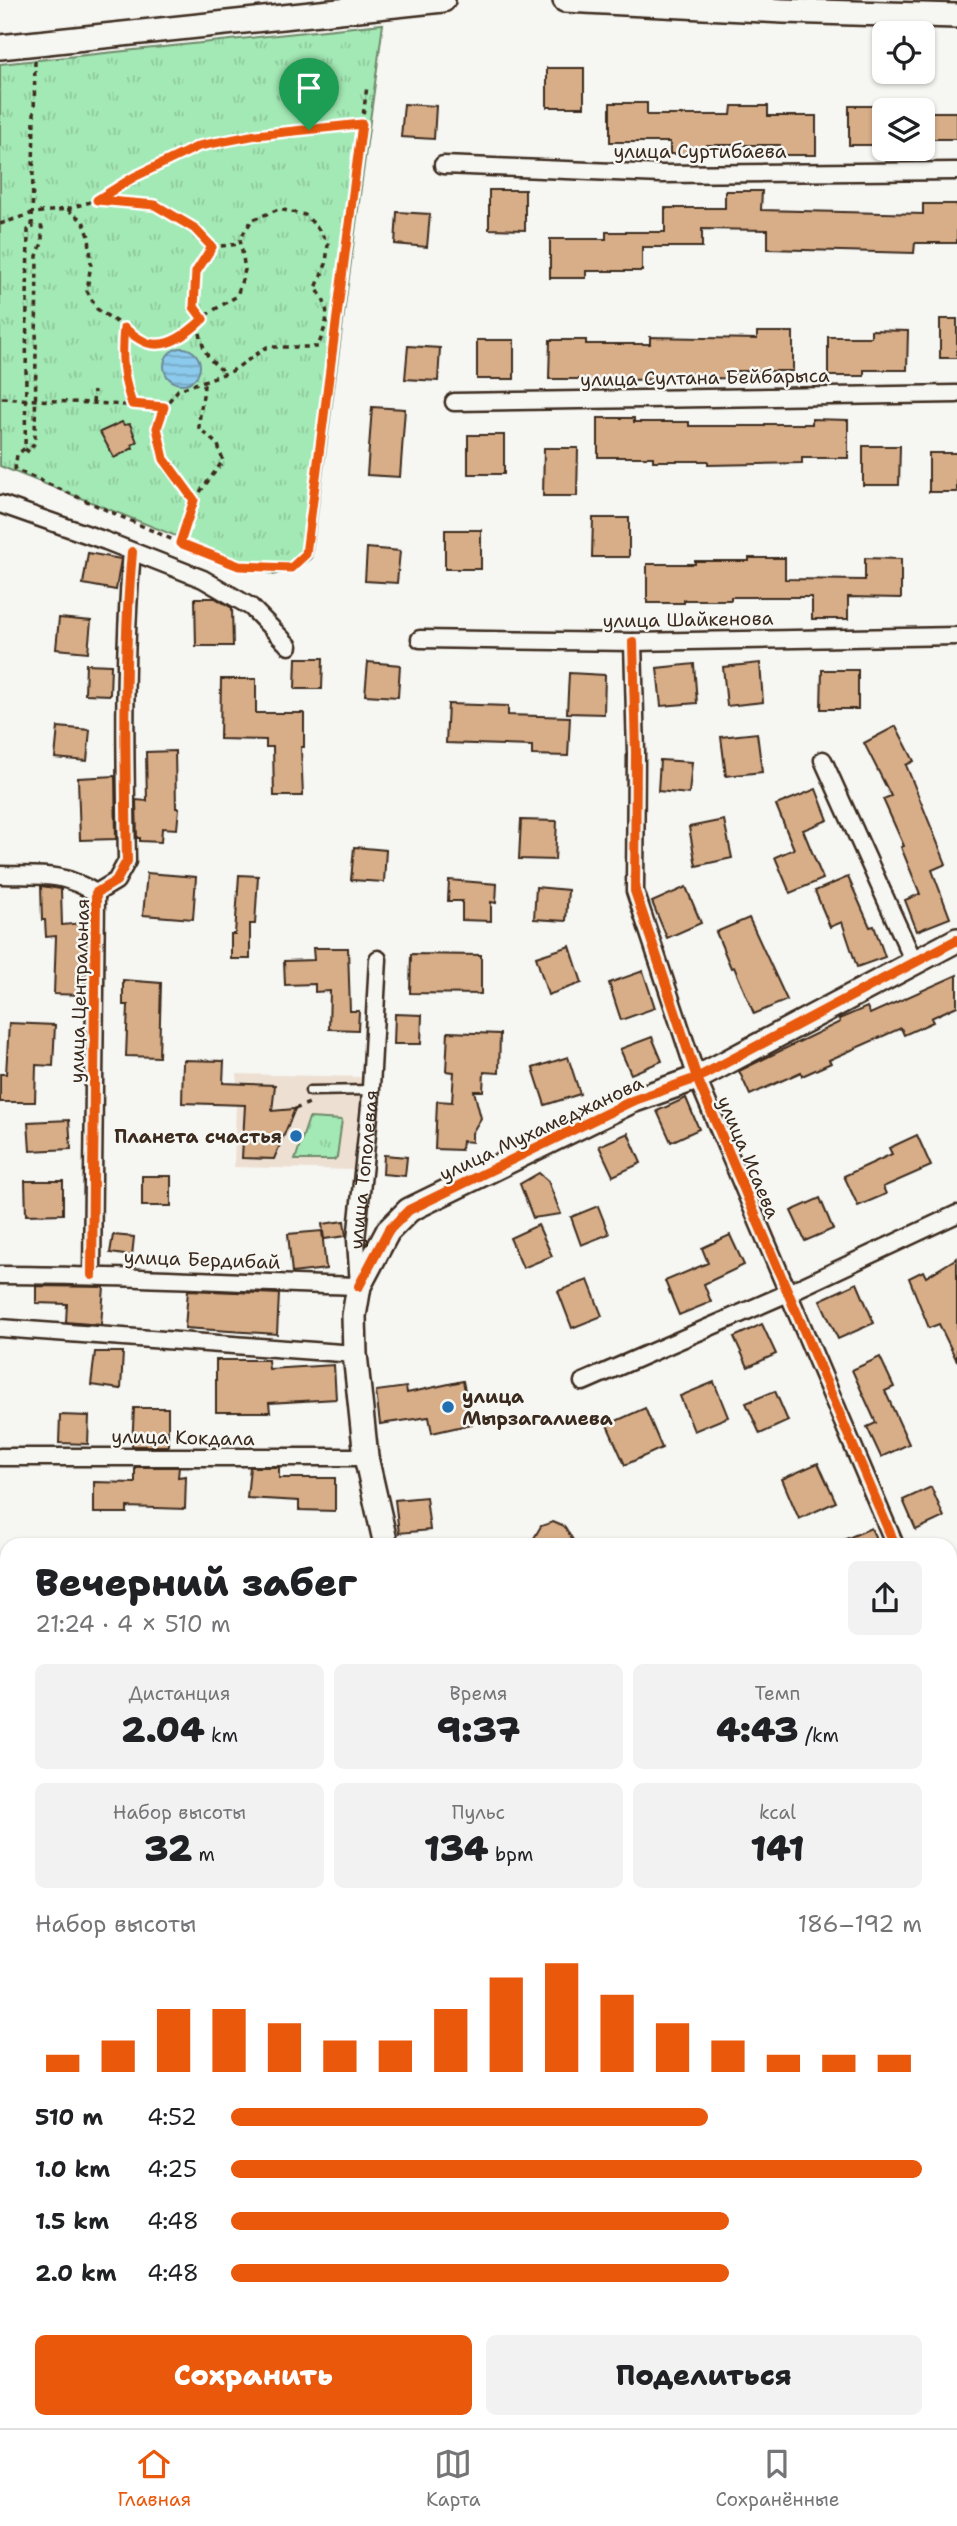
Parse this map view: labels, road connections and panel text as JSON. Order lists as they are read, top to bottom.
{
  "streets": {
    "street": [
      "улица Суртибаева",
      "улица Султана Бейбарыса",
      "улица Шайкенова",
      "улица Центральная",
      "улица Мухамеджанова",
      "улица Исаева",
      "улица Тополевая",
      "улица Бердибай",
      "улица Кокдала"
    ]
  },
  "crossings": [
    ["улица Шайкенова", "улица Исаева"],
    ["улица Центральная", "улица Бердибай"],
    ["улица Мухамеджанова", "улица Исаева"],
    ["улица Мухамеджанова", "улица Тополевая"],
    ["улица Мухамеджанова", "улица Бердибай"],
    ["улица Тополевая", "улица Бердибай"],
    ["улица Тополевая", "улица Кокдала"]
  ],
  "places": ["Планета счастья", "улица Мырзагалиева"],
  "page": {
    "heading": ["Вечерний забег", "21:24 · 4 × 510 m"],
    "stats": [
      ["Дистанция", "2.04 km"],
      ["Время", "9:37"],
      ["Темп", "4:43 /km"],
      ["Набор высоты", "32 m"],
      ["Пульс", "134 bpm"],
      ["kcal", "141"]
    ],
    "chart": ["Набор высоты", "186–192 m"],
    "list": [
      {
        "name": "510 m",
        "note": "4:52"
      },
      {
        "name": "1.0 km",
        "note": "4:25"
      },
      {
        "name": "1.5 km",
        "note": "4:48"
      },
      {
        "name": "2.0 km",
        "note": "4:48"
      }
    ],
    "buttons": ["Сохранить", "Поделиться"],
    "tabs": ["Главная", "Карта", "Сохранённые"]
  }
}
